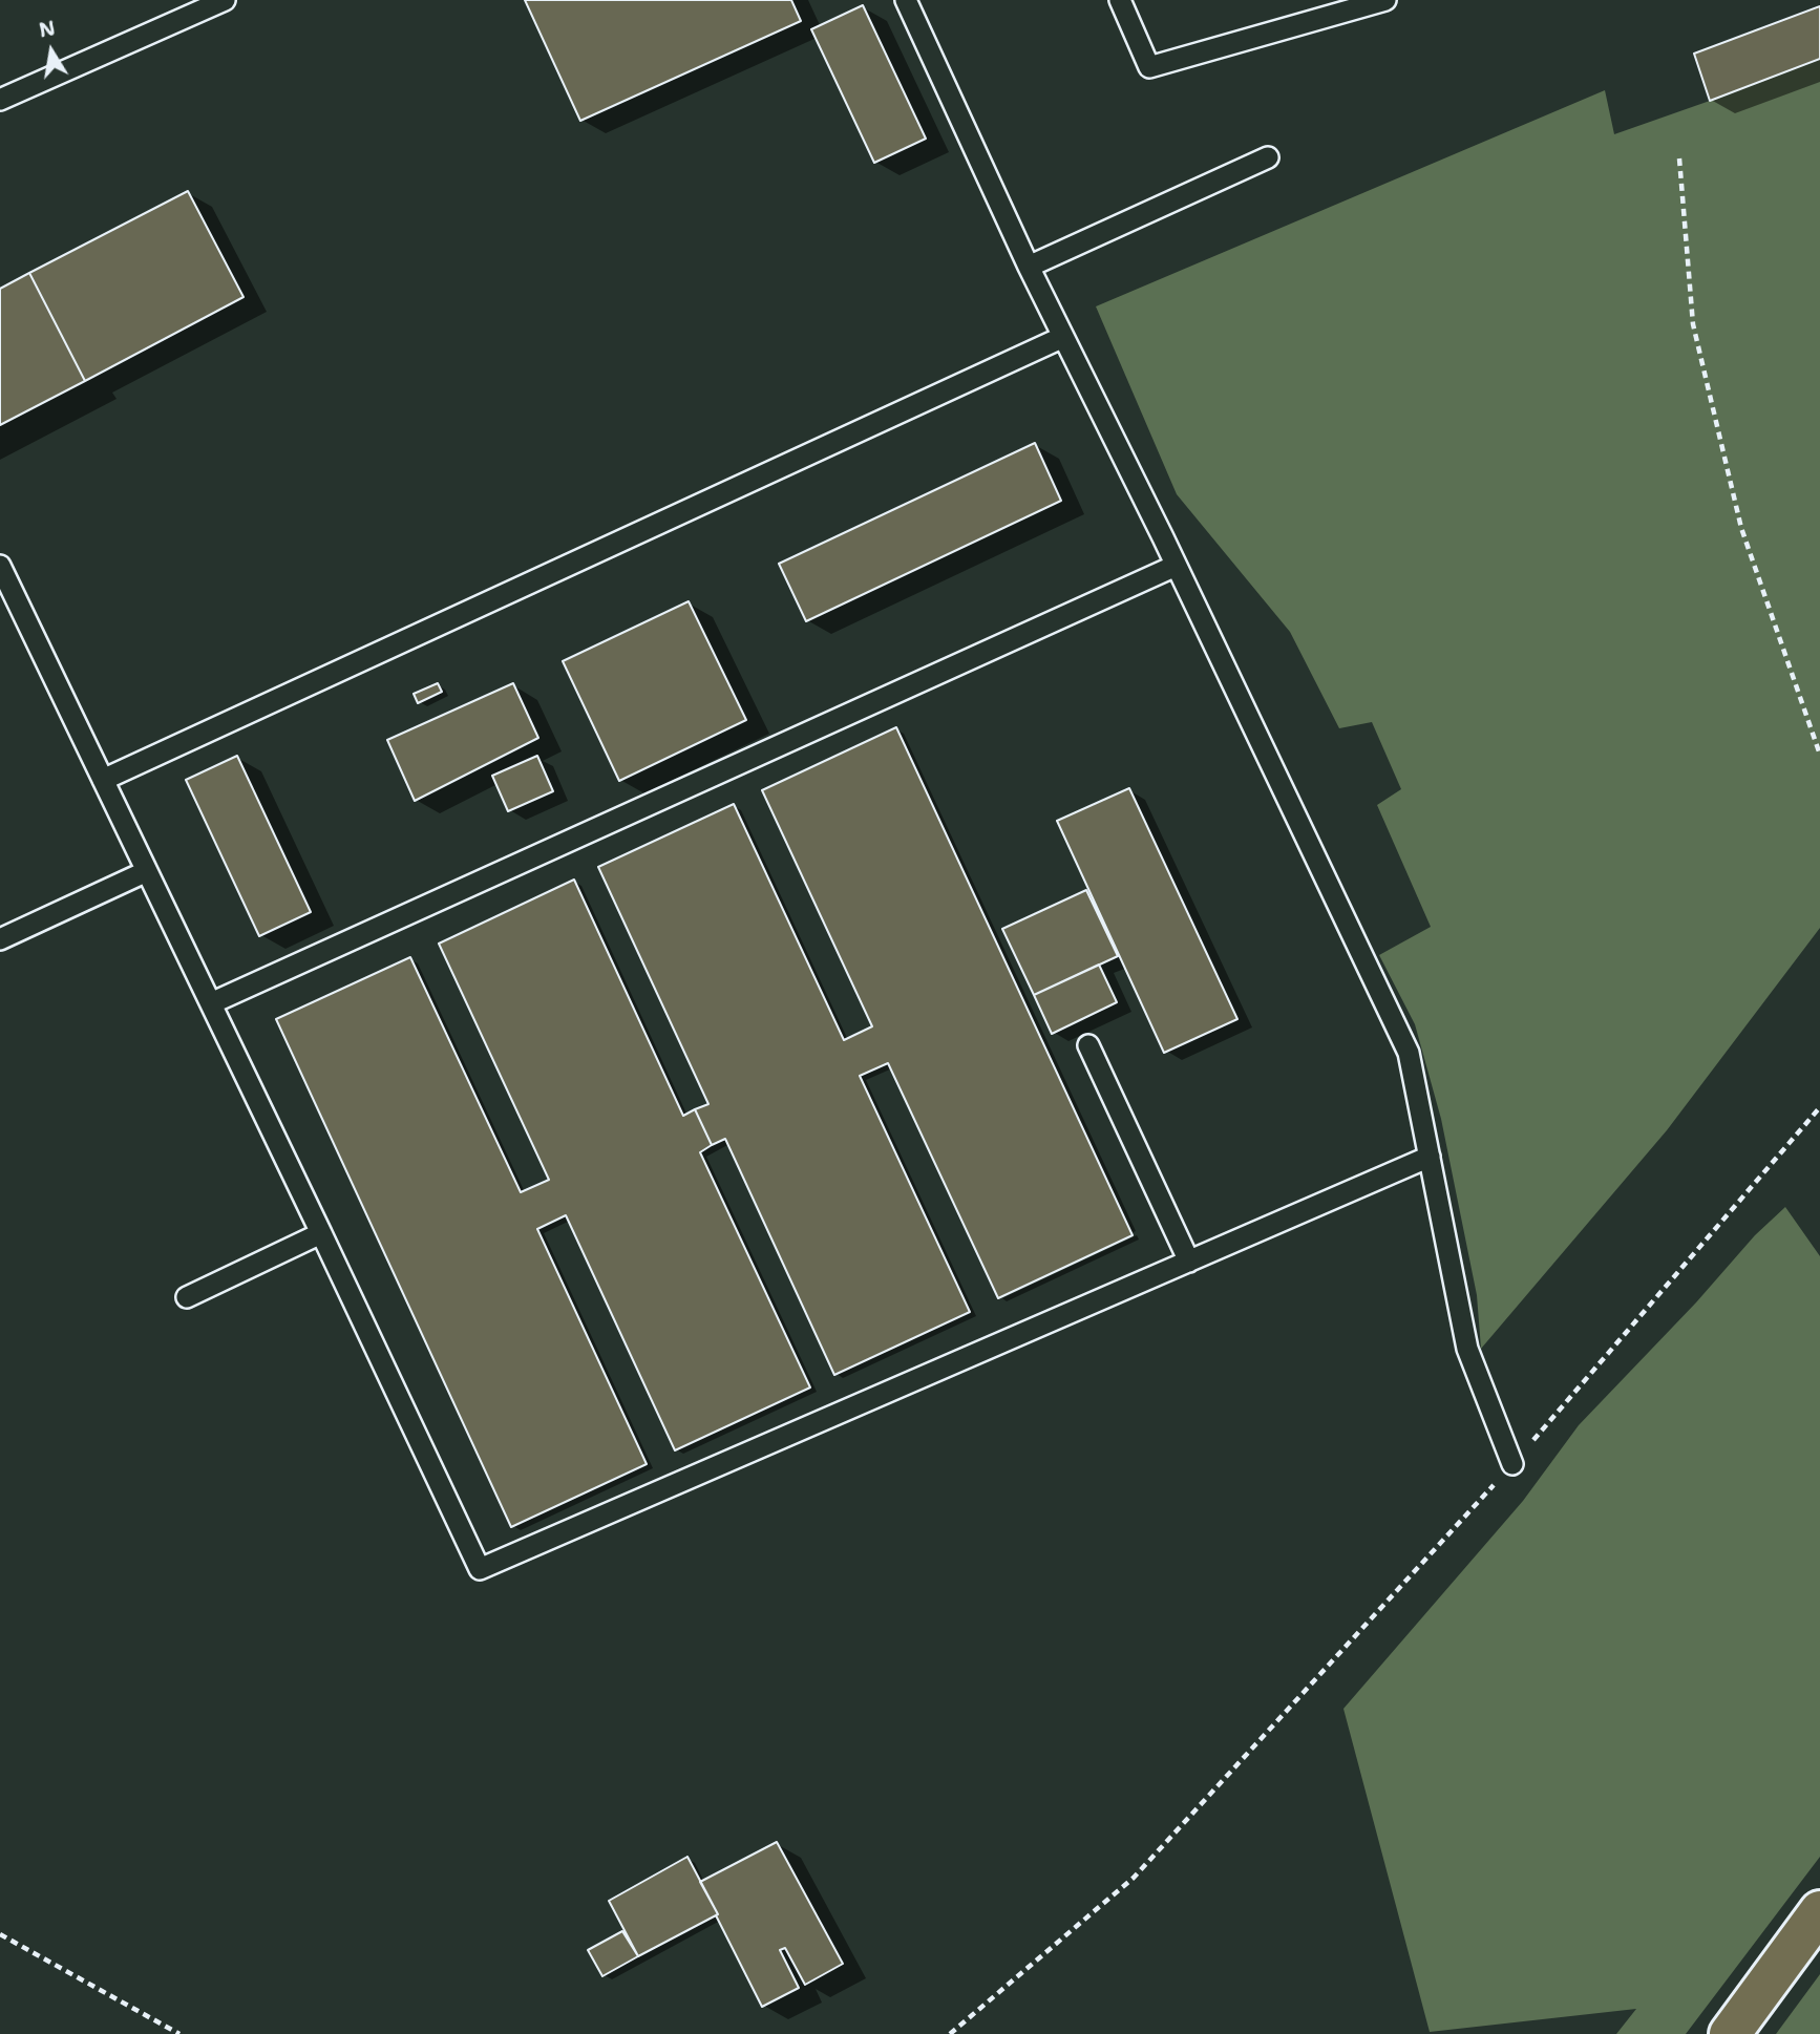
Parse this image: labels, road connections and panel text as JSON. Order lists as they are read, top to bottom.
{
  "north": "top"
}
